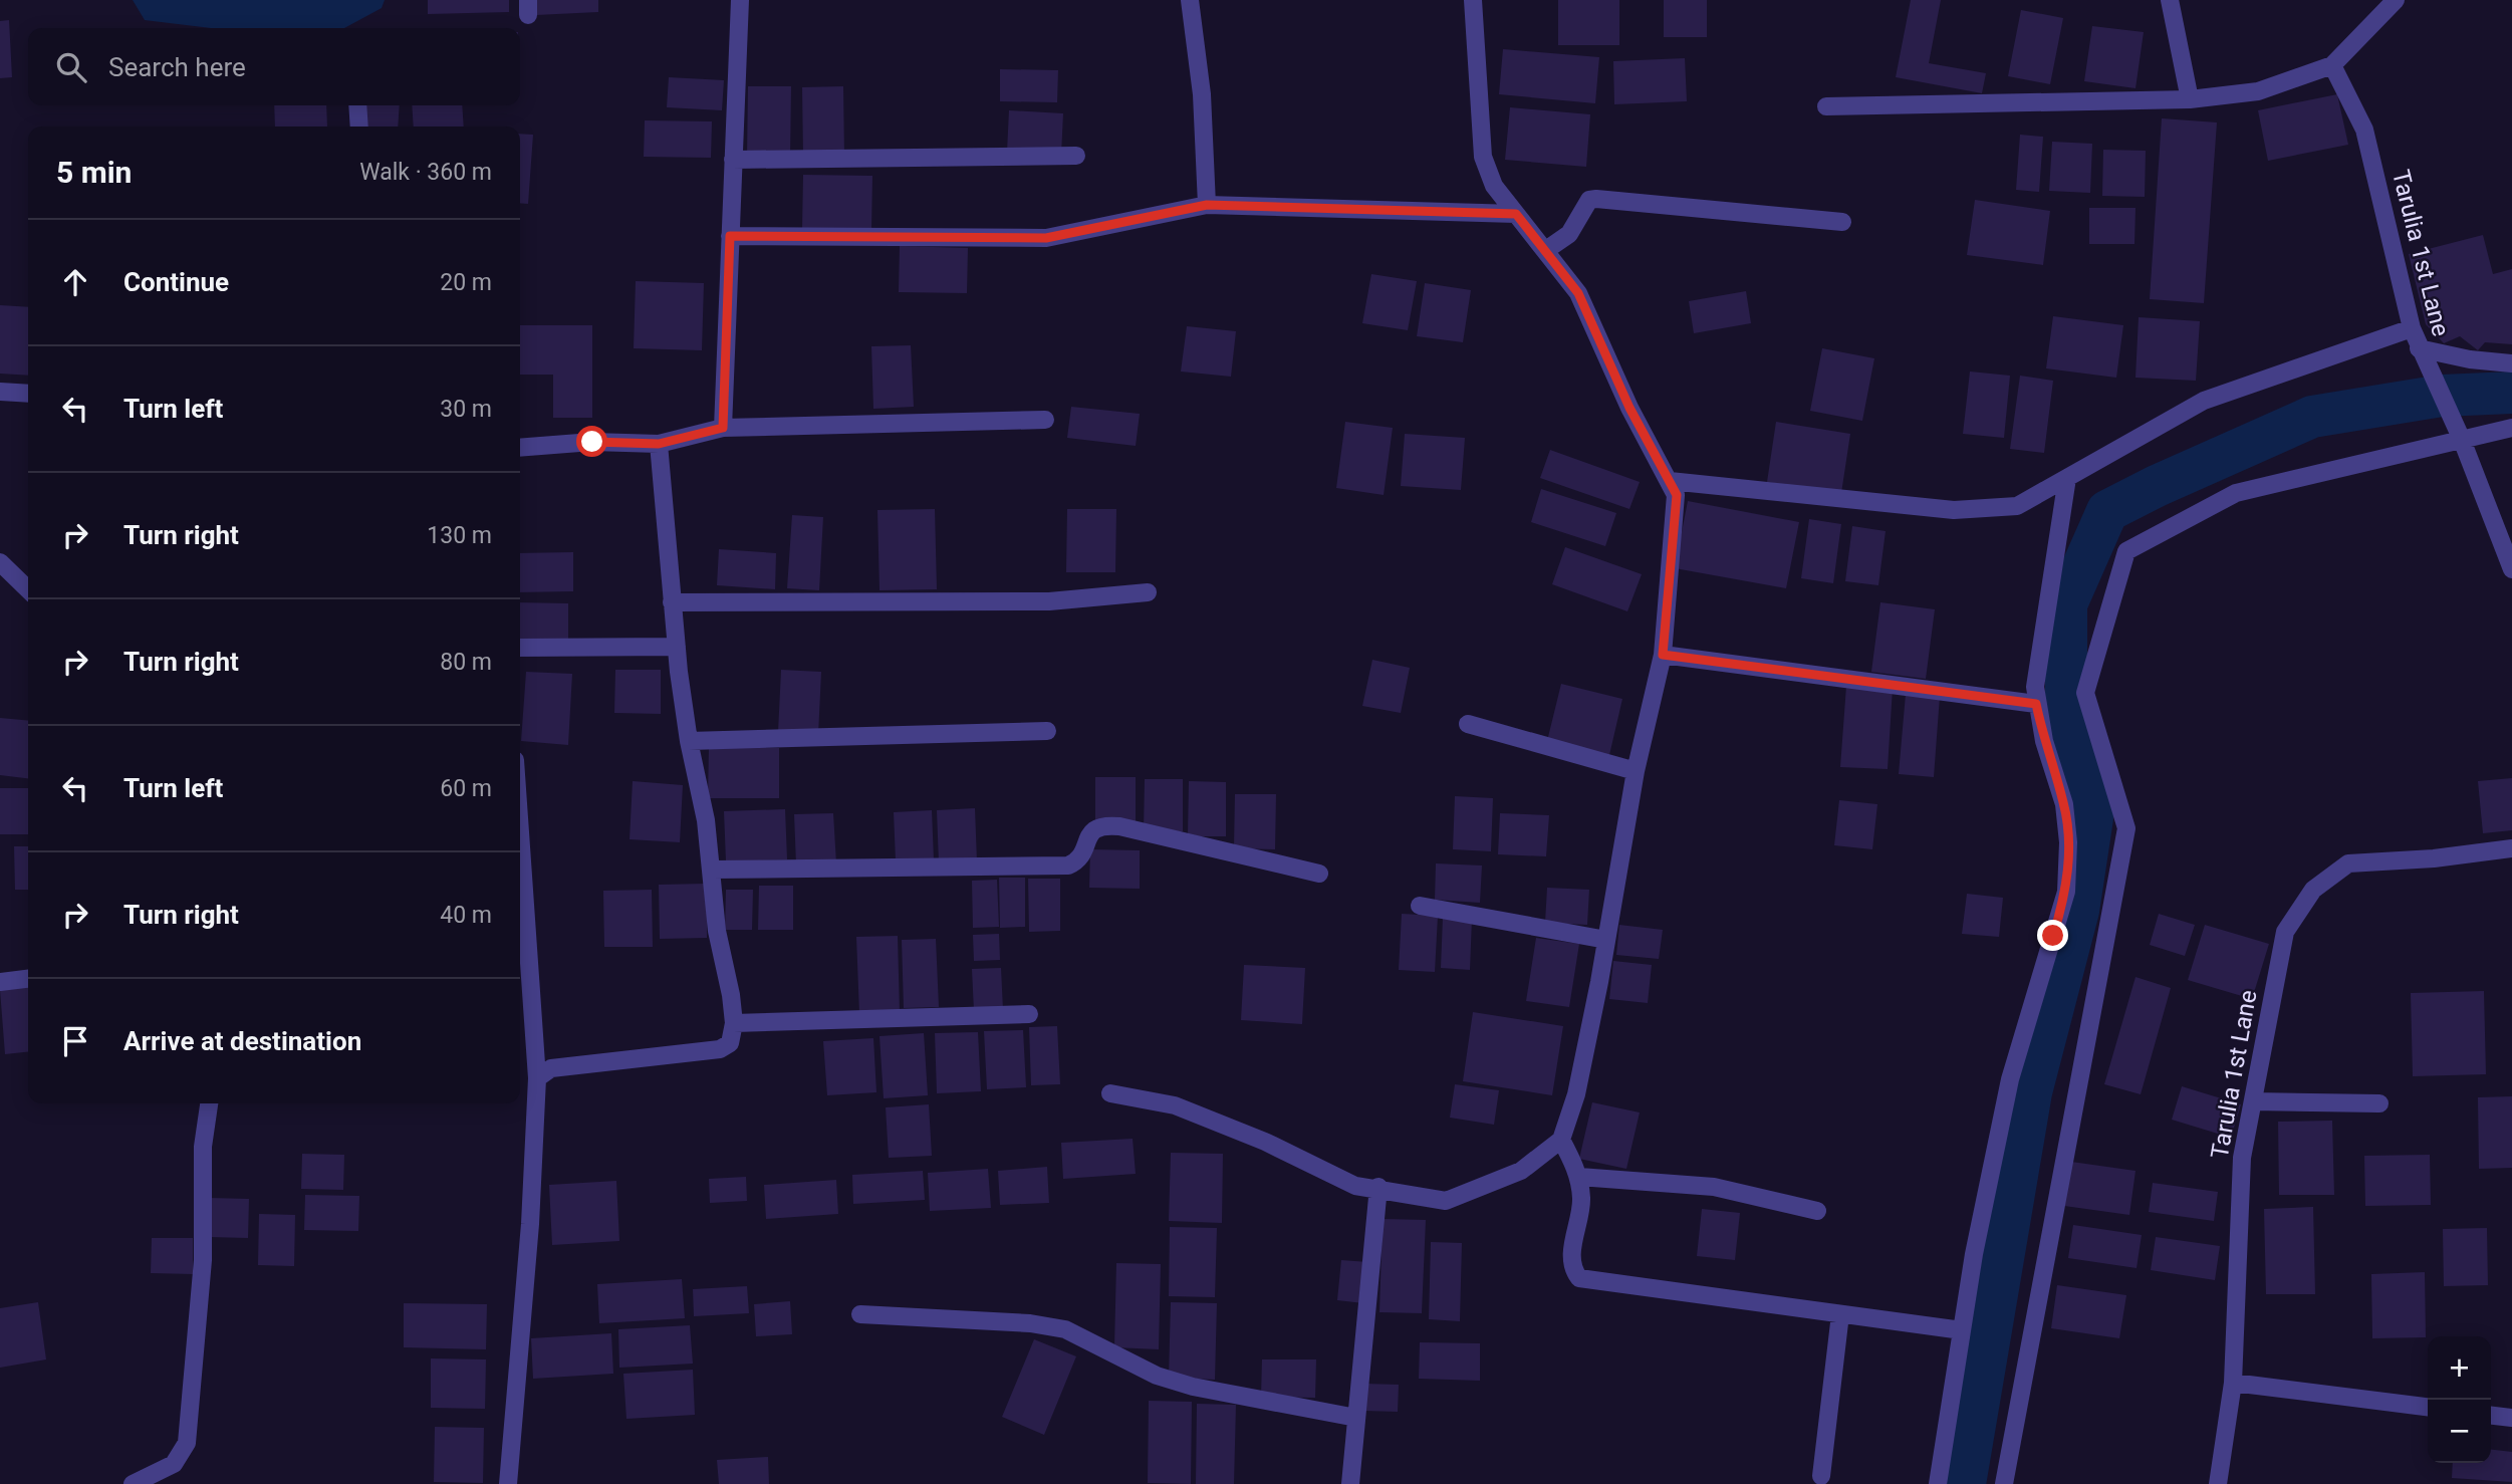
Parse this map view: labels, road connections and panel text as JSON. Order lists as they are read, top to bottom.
{
  "streets": {
    "street": ["Tarulia 1st Lane"]
  },
  "page": {
    "search": "Search here",
    "heading": ["5 min", "Walk · 360 m"],
    "list": [
      ["Continue", "20 m"],
      ["Turn left", "30 m"],
      ["Turn right", "130 m"],
      ["Turn right", "80 m"],
      ["Turn left", "60 m"],
      ["Turn right", "40 m"],
      "Arrive at destination"
    ],
    "map_buttons": ["+", "−"]
  }
}
